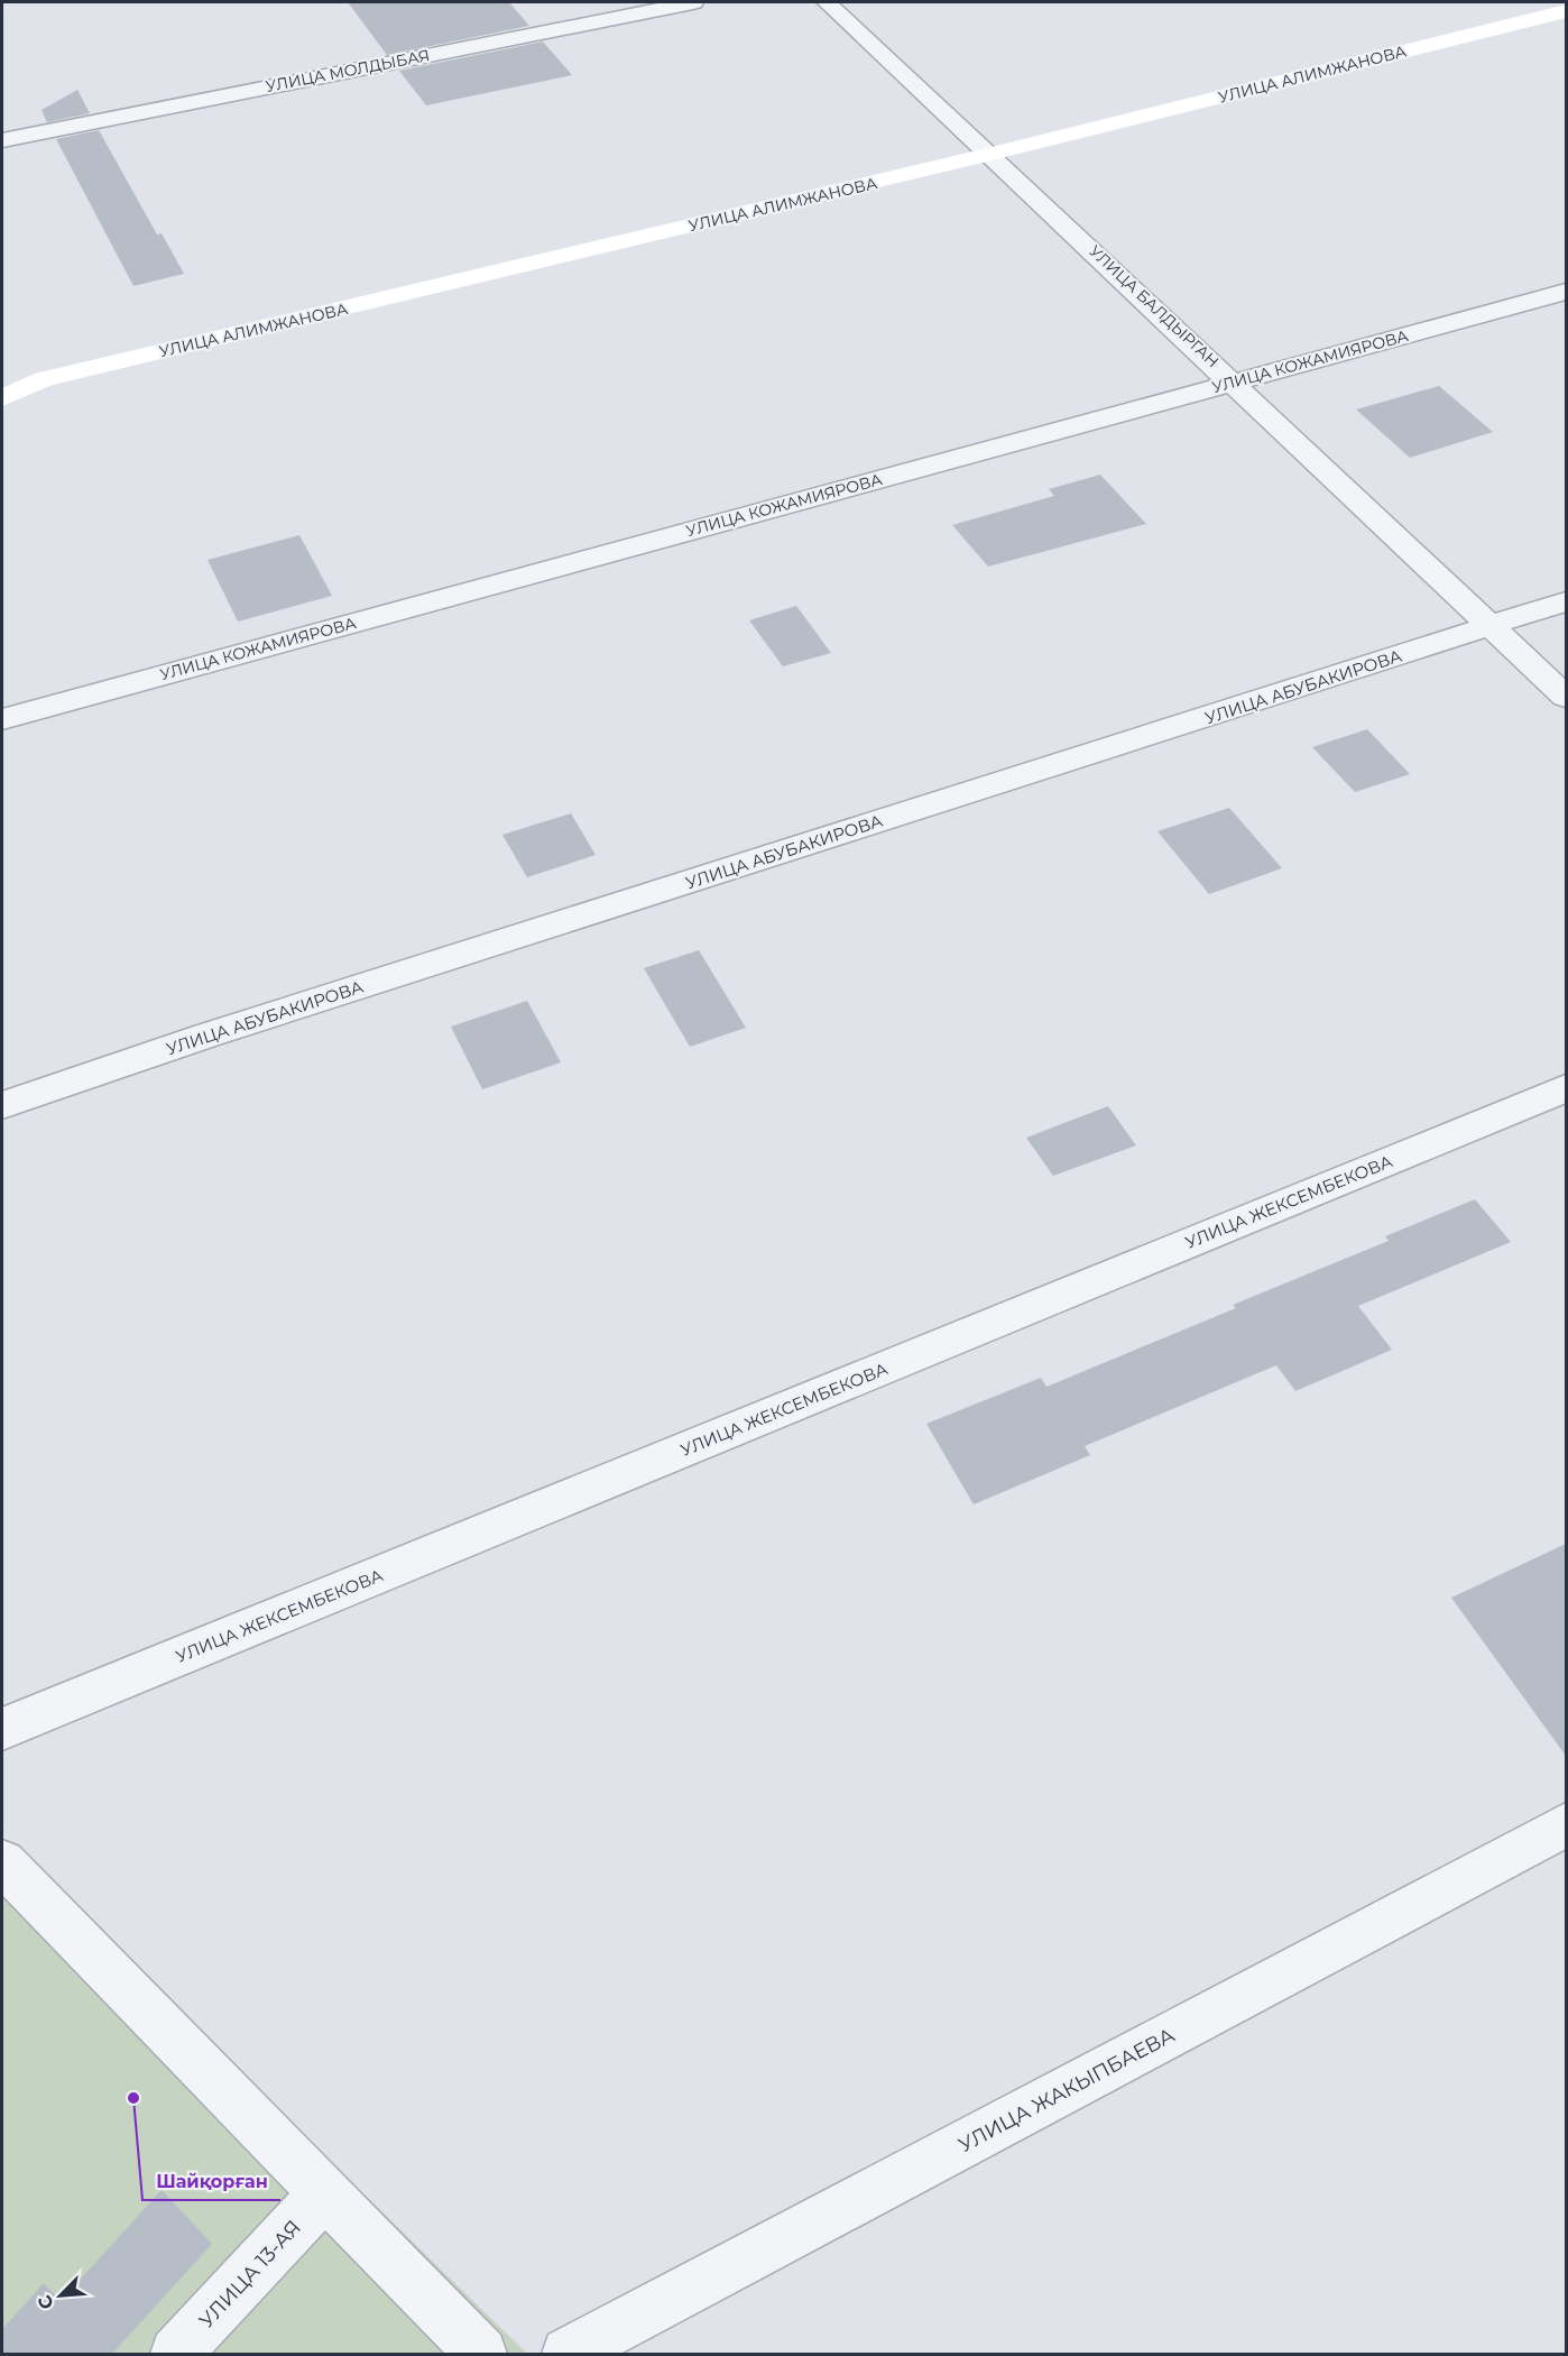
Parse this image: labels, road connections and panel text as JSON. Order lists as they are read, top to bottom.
{
  "streets": {
    "street": [
      "УЛИЦА МОЛДЫБАЯ",
      "УЛИЦА АЛИМЖАНОВА",
      "УЛИЦА БАЛДЫРГАН",
      "УЛИЦА КОЖАМИЯРОВА",
      "УЛИЦА АБУБАКИРОВА",
      "УЛИЦА ЖЕКСЕМБЕКОВА",
      "УЛИЦА ЖАКЫПБАЕВА",
      "УЛИЦА 13-АЯ"
    ]
  },
  "crossings": [
    ["УЛИЦА АЛИМЖАНОВА", "УЛИЦА БАЛДЫРГАН"],
    ["УЛИЦА БАЛДЫРГАН", "УЛИЦА КОЖАМИЯРОВА"],
    ["УЛИЦА БАЛДЫРГАН", "УЛИЦА АБУБАКИРОВА"]
  ],
  "places": ["Шайқорған"],
  "north": "bottom left"
}
